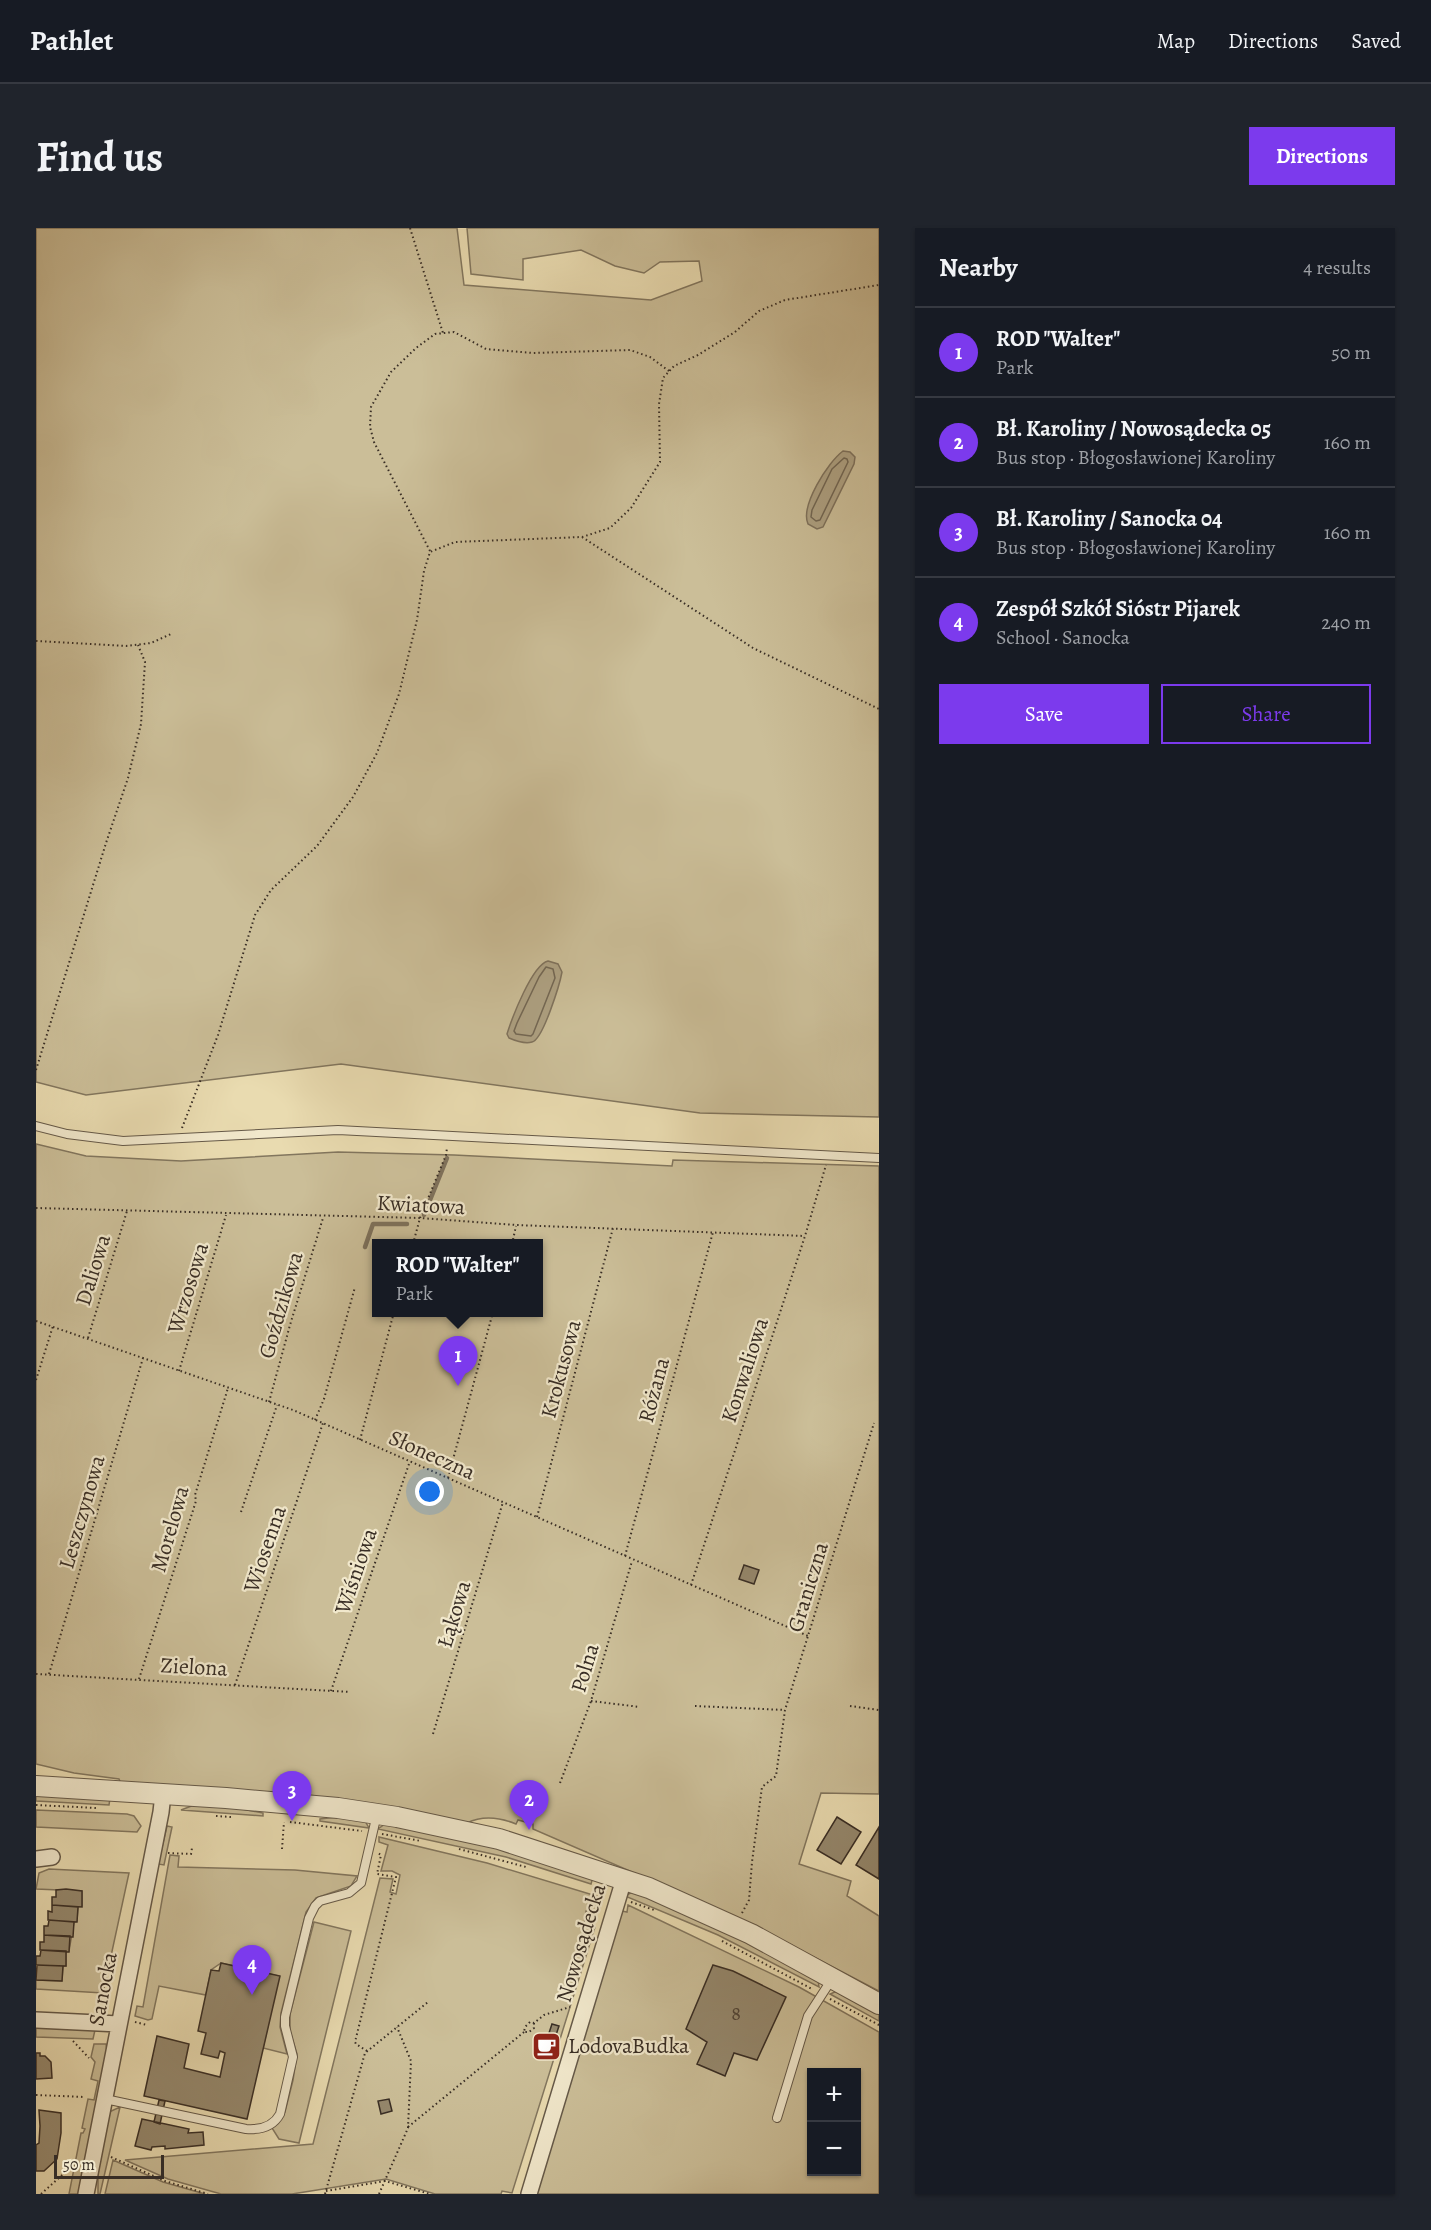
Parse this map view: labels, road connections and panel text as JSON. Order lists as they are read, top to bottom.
{
  "streets": {
    "street": ["Nowosądecka", "Sanocka"],
    "path": [
      "Kwiatowa",
      "Daliowa",
      "Wrzosowa",
      "Goździkowa",
      "Krokusowa",
      "Konwaliowa",
      "Różana",
      "Słoneczna",
      "Leszczynowa",
      "Morelowa",
      "Wiosenna",
      "Wiśniowa",
      "Graniczna",
      "Łąkowa",
      "Zielona",
      "Polna"
    ]
  },
  "crossings": [
    ["Kwiatowa", "Daliowa"],
    ["Kwiatowa", "Wrzosowa"],
    ["Kwiatowa", "Goździkowa"],
    ["Kwiatowa", "Krokusowa"],
    ["Kwiatowa", "Konwaliowa"],
    ["Kwiatowa", "Różana"],
    ["Daliowa", "Słoneczna"],
    ["Wrzosowa", "Słoneczna"],
    ["Goździkowa", "Słoneczna"],
    ["Krokusowa", "Słoneczna"],
    ["Konwaliowa", "Słoneczna"],
    ["Różana", "Słoneczna"],
    ["Słoneczna", "Leszczynowa"],
    ["Słoneczna", "Morelowa"],
    ["Słoneczna", "Wiosenna"],
    ["Słoneczna", "Wiśniowa"],
    ["Słoneczna", "Graniczna"],
    ["Słoneczna", "Łąkowa"],
    ["Słoneczna", "Polna"],
    ["Leszczynowa", "Zielona"],
    ["Morelowa", "Zielona"],
    ["Wiosenna", "Zielona"],
    ["Wiśniowa", "Zielona"]
  ],
  "places": {
    "cafe": ["LodovaBudka"]
  },
  "house_numbers": ["8"],
  "scale_bar": "50 m",
  "page": {
    "header": "Pathlet",
    "nav": ["Map", "Directions", "Saved"],
    "buttons": [
      "Directions",
      ["Save", "Share"]
    ],
    "title": "Find us",
    "heading": ["Nearby", "4 results"],
    "list": [
      {
        "mark": "1",
        "name": "ROD \"Walter\"",
        "note": "Park",
        "value": "50 m"
      },
      {
        "mark": "2",
        "name": "Bł. Karoliny / Nowosądecka 05",
        "note": "Bus stop · Błogosławionej Karoliny",
        "value": "160 m"
      },
      {
        "mark": "3",
        "name": "Bł. Karoliny / Sanocka 04",
        "note": "Bus stop · Błogosławionej Karoliny",
        "value": "160 m"
      },
      {
        "mark": "4",
        "name": "Zespół Szkół Sióstr Pijarek",
        "note": "School · Sanocka",
        "value": "240 m"
      }
    ],
    "popup": ["ROD \"Walter\"", "Park"],
    "pins": [
      "1",
      "3",
      "2",
      "4"
    ],
    "map_buttons": ["+", "−"],
    "scale": "50 m"
  }
}
